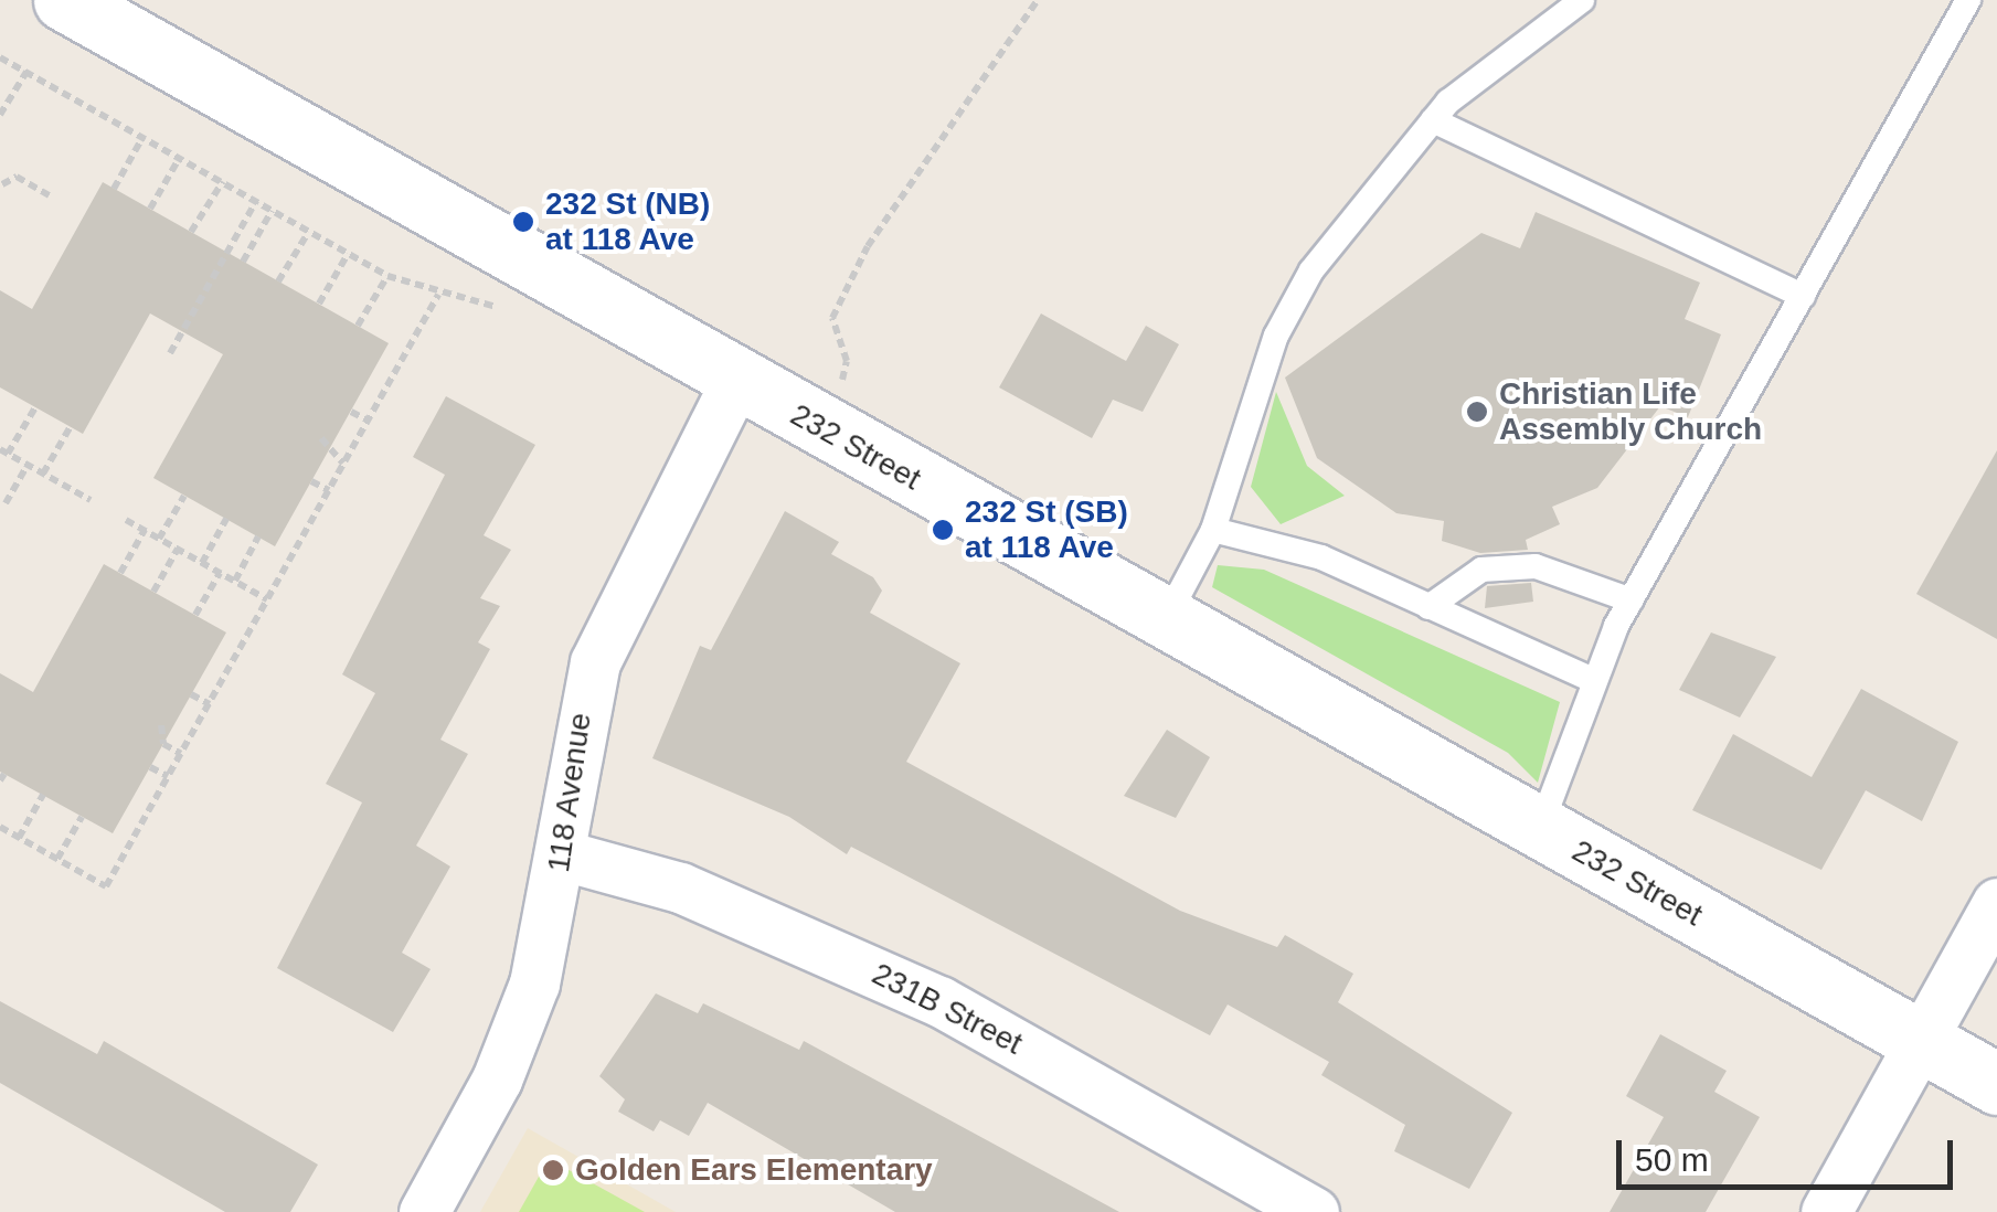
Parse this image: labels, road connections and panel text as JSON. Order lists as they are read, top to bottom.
{
  "streets": {
    "main road": ["232 Street"],
    "street": ["118 Avenue", "231B Street"]
  },
  "crossings": [
    ["232 Street", "118 Avenue"],
    ["118 Avenue", "231B Street"]
  ],
  "places": [
    "232 St (NB) at 118 Ave",
    "Christian Life Assembly Church",
    "232 St (SB) at 118 Ave",
    "Golden Ears Elementary"
  ],
  "scale_bar": "50 m"
}
